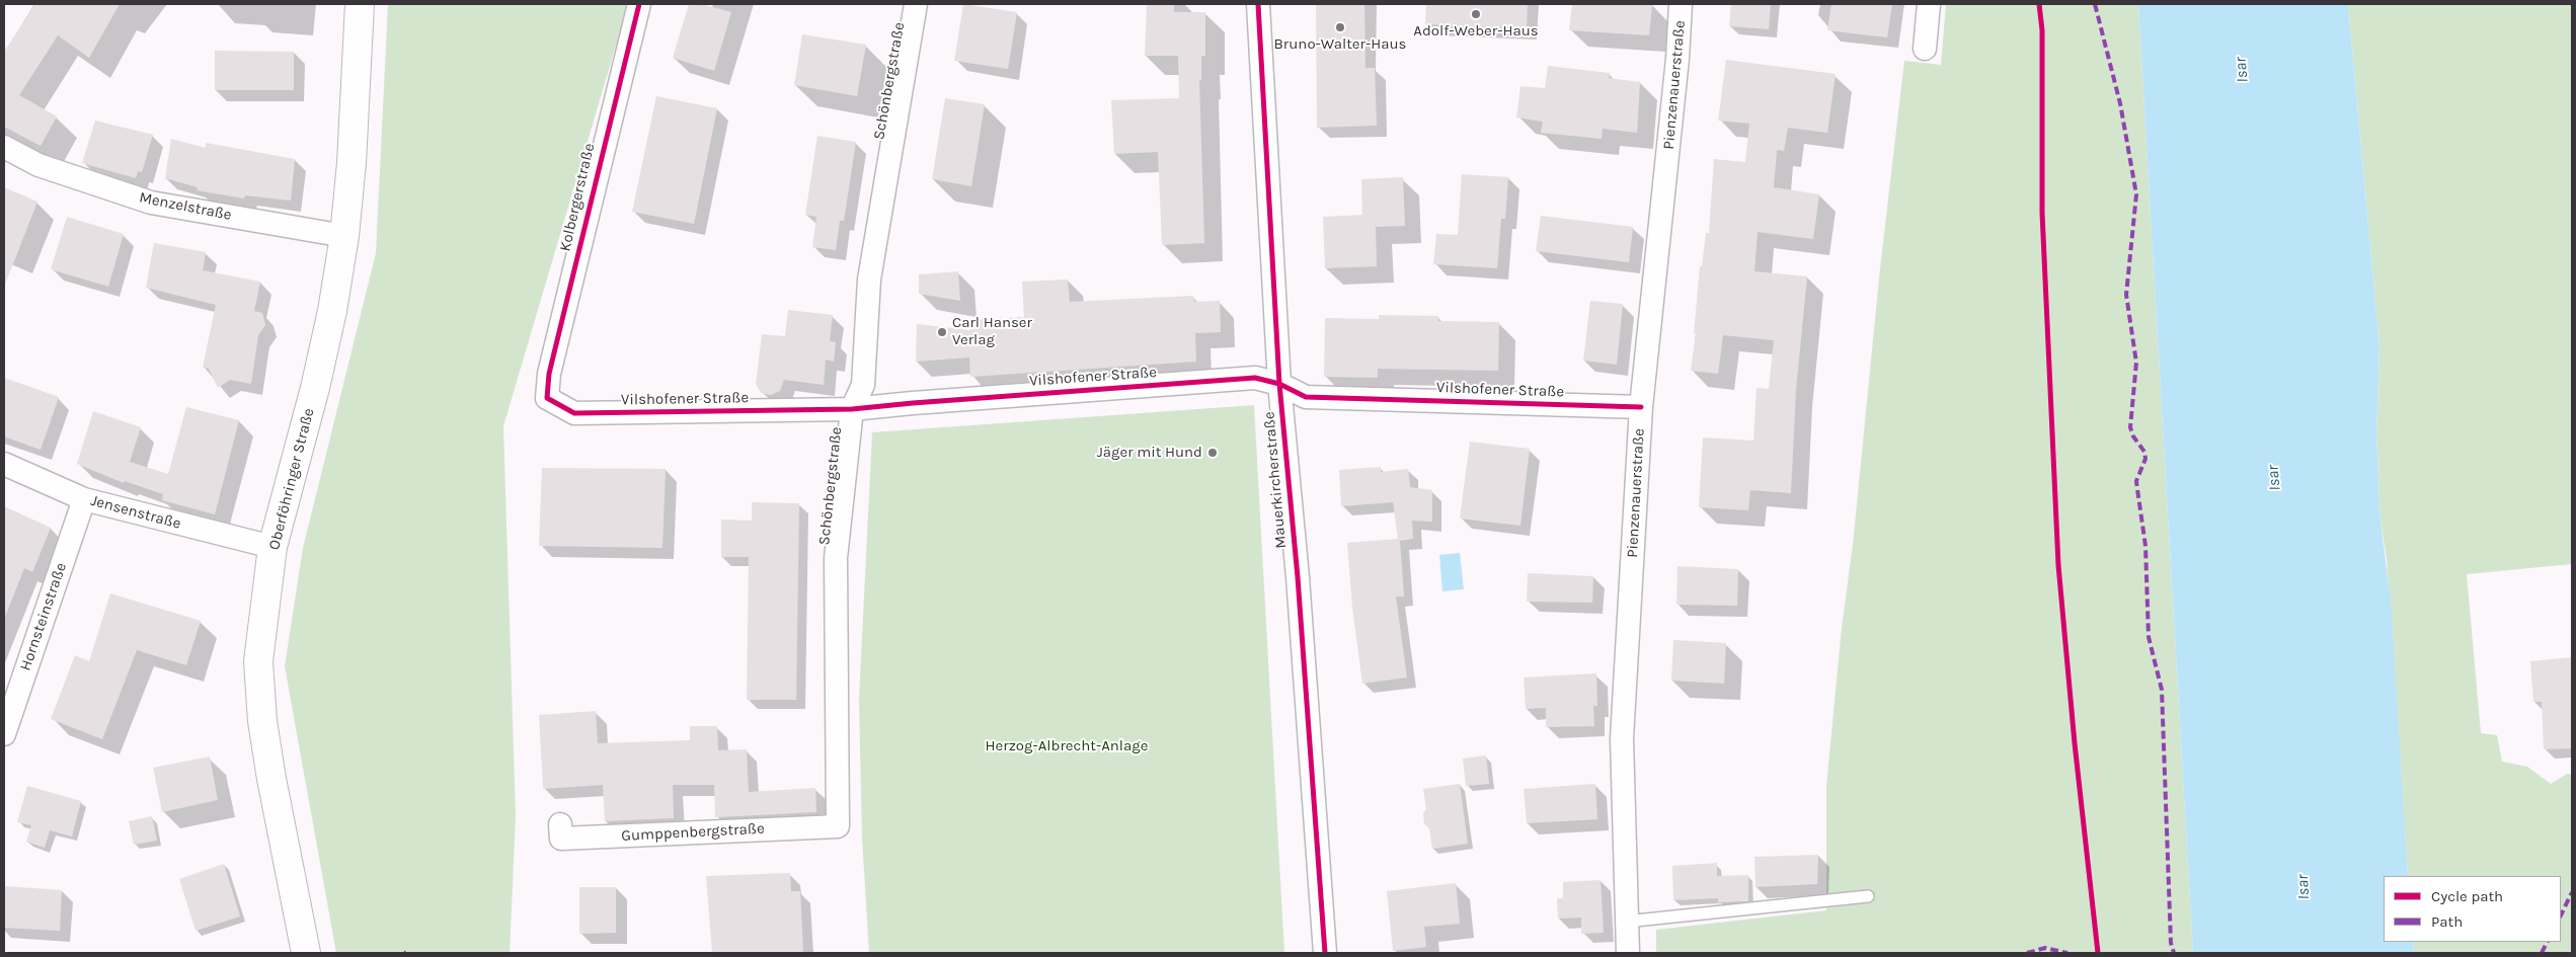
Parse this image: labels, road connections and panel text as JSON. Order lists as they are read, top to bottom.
{
  "streets": {
    "main road": ["Oberföhringer Straße"],
    "street": [
      "Schönbergstraße",
      "Pienzenauerstraße",
      "Kolbergerstraße",
      "Menzelstraße",
      "Vilshofener Straße",
      "Mauerkircherstraße",
      "Jensenstraße",
      "Hornsteinstraße",
      "Gumppenbergstraße"
    ]
  },
  "crossings": [
    ["Schönbergstraße", "Vilshofener Straße"],
    ["Schönbergstraße", "Gumppenbergstraße"],
    ["Pienzenauerstraße", "Vilshofener Straße"],
    ["Kolbergerstraße", "Vilshofener Straße"],
    ["Menzelstraße", "Oberföhringer Straße"],
    ["Vilshofener Straße", "Mauerkircherstraße"],
    ["Oberföhringer Straße", "Jensenstraße"],
    ["Jensenstraße", "Hornsteinstraße"]
  ],
  "water": ["Isar"],
  "parks": ["Herzog-Albrecht-Anlage"],
  "places": [
    "Adolf-Weber-Haus",
    "Bruno-Walter-Haus",
    "Carl Hanser Verlag",
    "Jäger mit Hund"
  ],
  "legend": ["Cycle path", "Path"]
}
